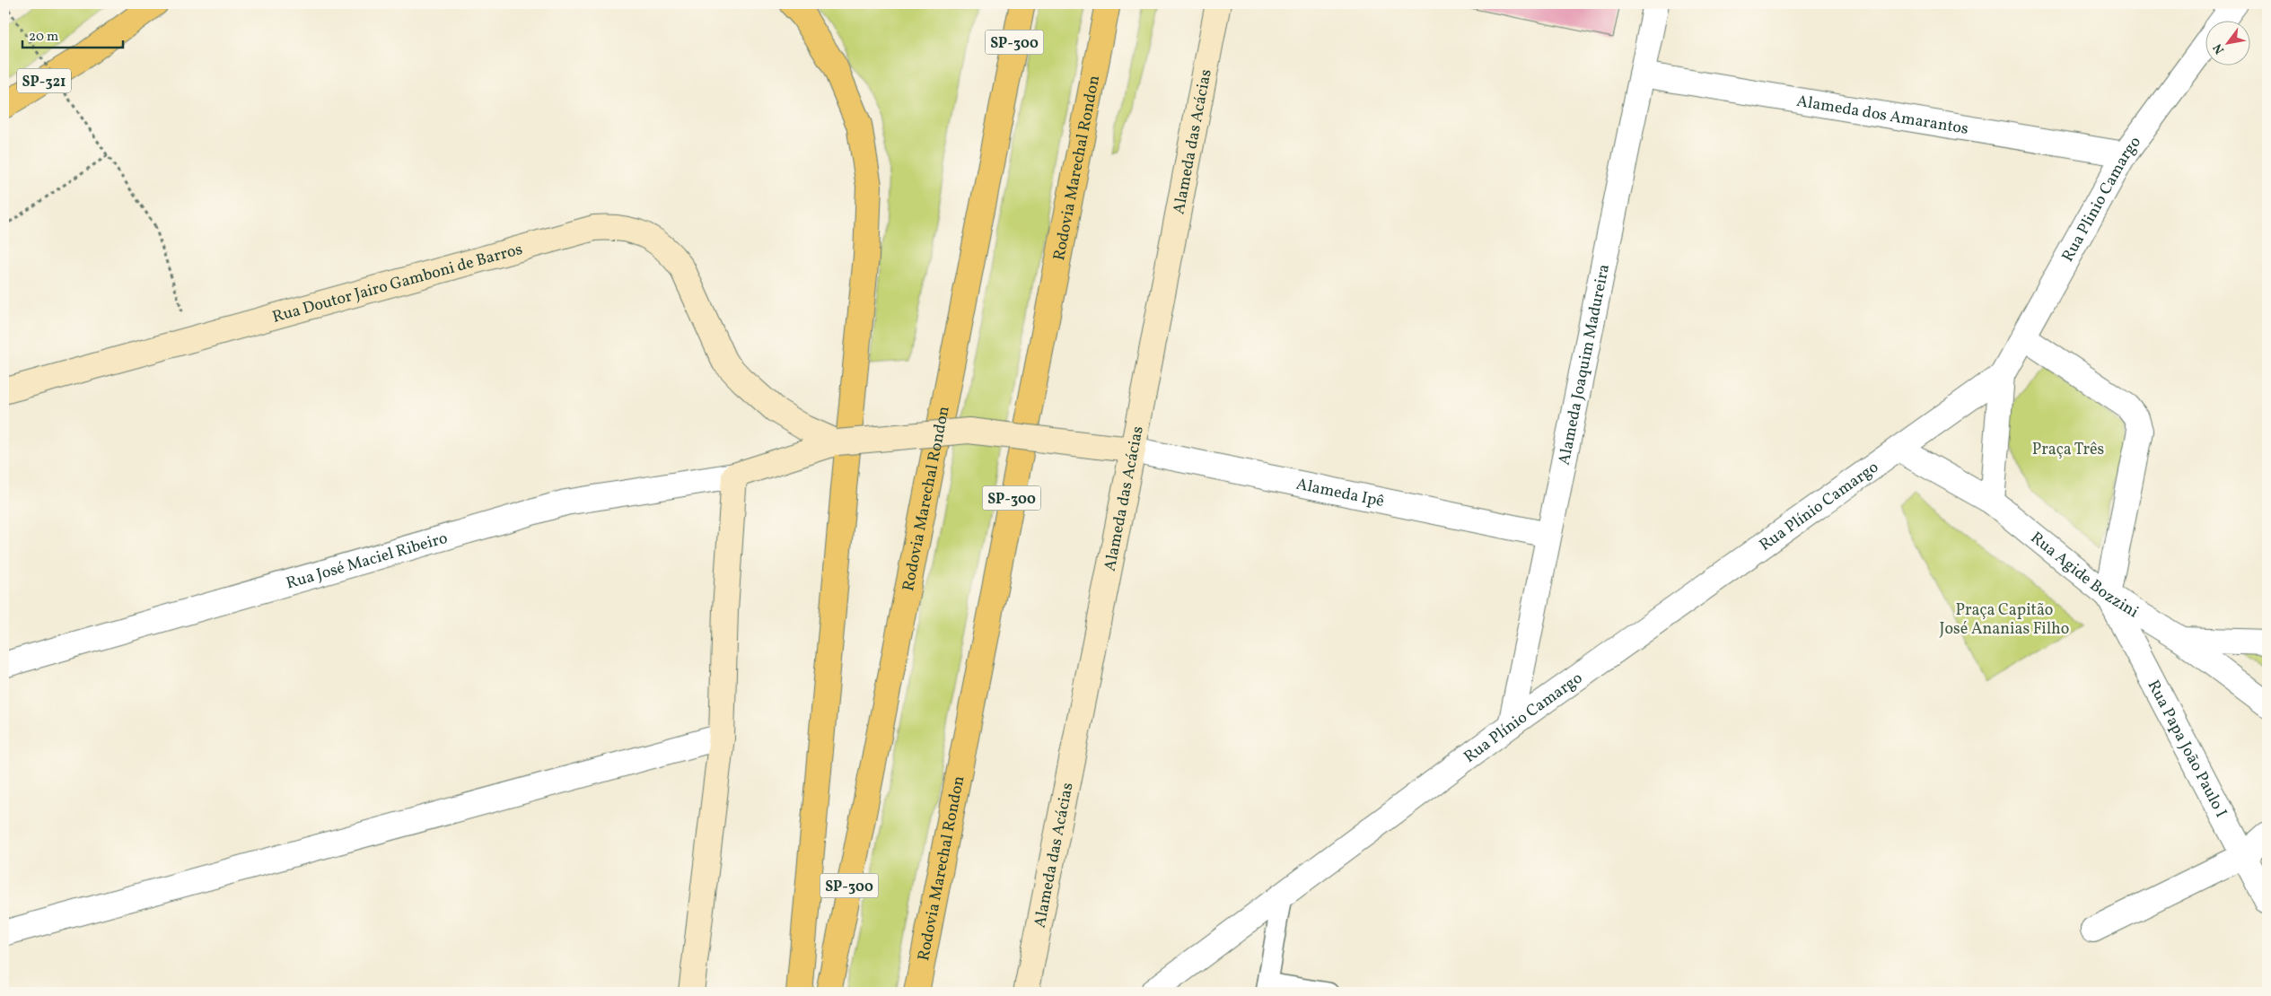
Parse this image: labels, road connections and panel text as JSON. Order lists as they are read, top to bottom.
{
  "streets": {
    "highway": ["SP-300", "SP-321", "Rodovia Marechal Rondon"],
    "main road": ["Alameda das Acácias", "Rua Doutor Jairo Gamboni de Barros"],
    "street": [
      "Alameda dos Amarantos",
      "Rua Plinio Camargo",
      "Alameda Joaquim Madureira",
      "Alameda Ipê",
      "Rua Plínio Camargo",
      "Rua José Maciel Ribeiro",
      "Rua Agide Bozzini",
      "Rua Papa João Paulo I"
    ]
  },
  "crossings": [
    ["Alameda dos Amarantos", "Rua Plinio Camargo"],
    ["Alameda dos Amarantos", "Alameda Joaquim Madureira"],
    ["Alameda das Acácias", "Alameda Ipê"],
    ["Rua Plinio Camargo", "Rua Plínio Camargo"],
    ["Rua Plinio Camargo", "Rua Agide Bozzini"],
    ["Alameda Joaquim Madureira", "Alameda Ipê"],
    ["Alameda Joaquim Madureira", "Rua Plínio Camargo"],
    ["Rua Plínio Camargo", "Rua Agide Bozzini"],
    ["Rua Agide Bozzini", "Rua Papa João Paulo I"]
  ],
  "parks": ["Praça Três", "Praça Capitão José Ananias Filho"],
  "scale_bar": "20 m",
  "north": "bottom left"
}
